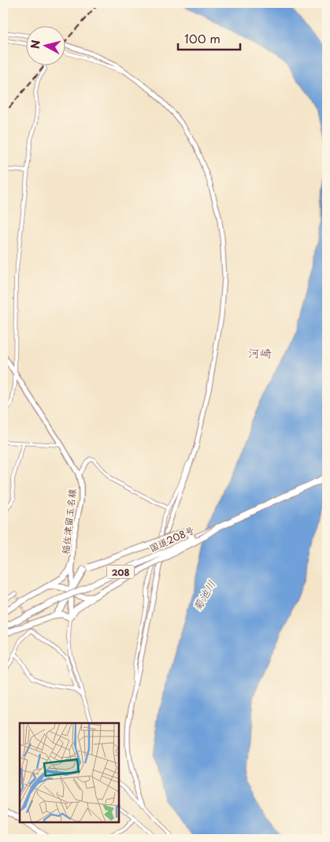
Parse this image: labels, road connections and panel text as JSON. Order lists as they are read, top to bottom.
{
  "streets": {
    "highway": ["国道208号", "208"],
    "main road": ["稲佐津留玉名線"]
  },
  "districts": ["河崎"],
  "water": ["菊池川"],
  "scale_bar": "100 m",
  "north": "left"
}
